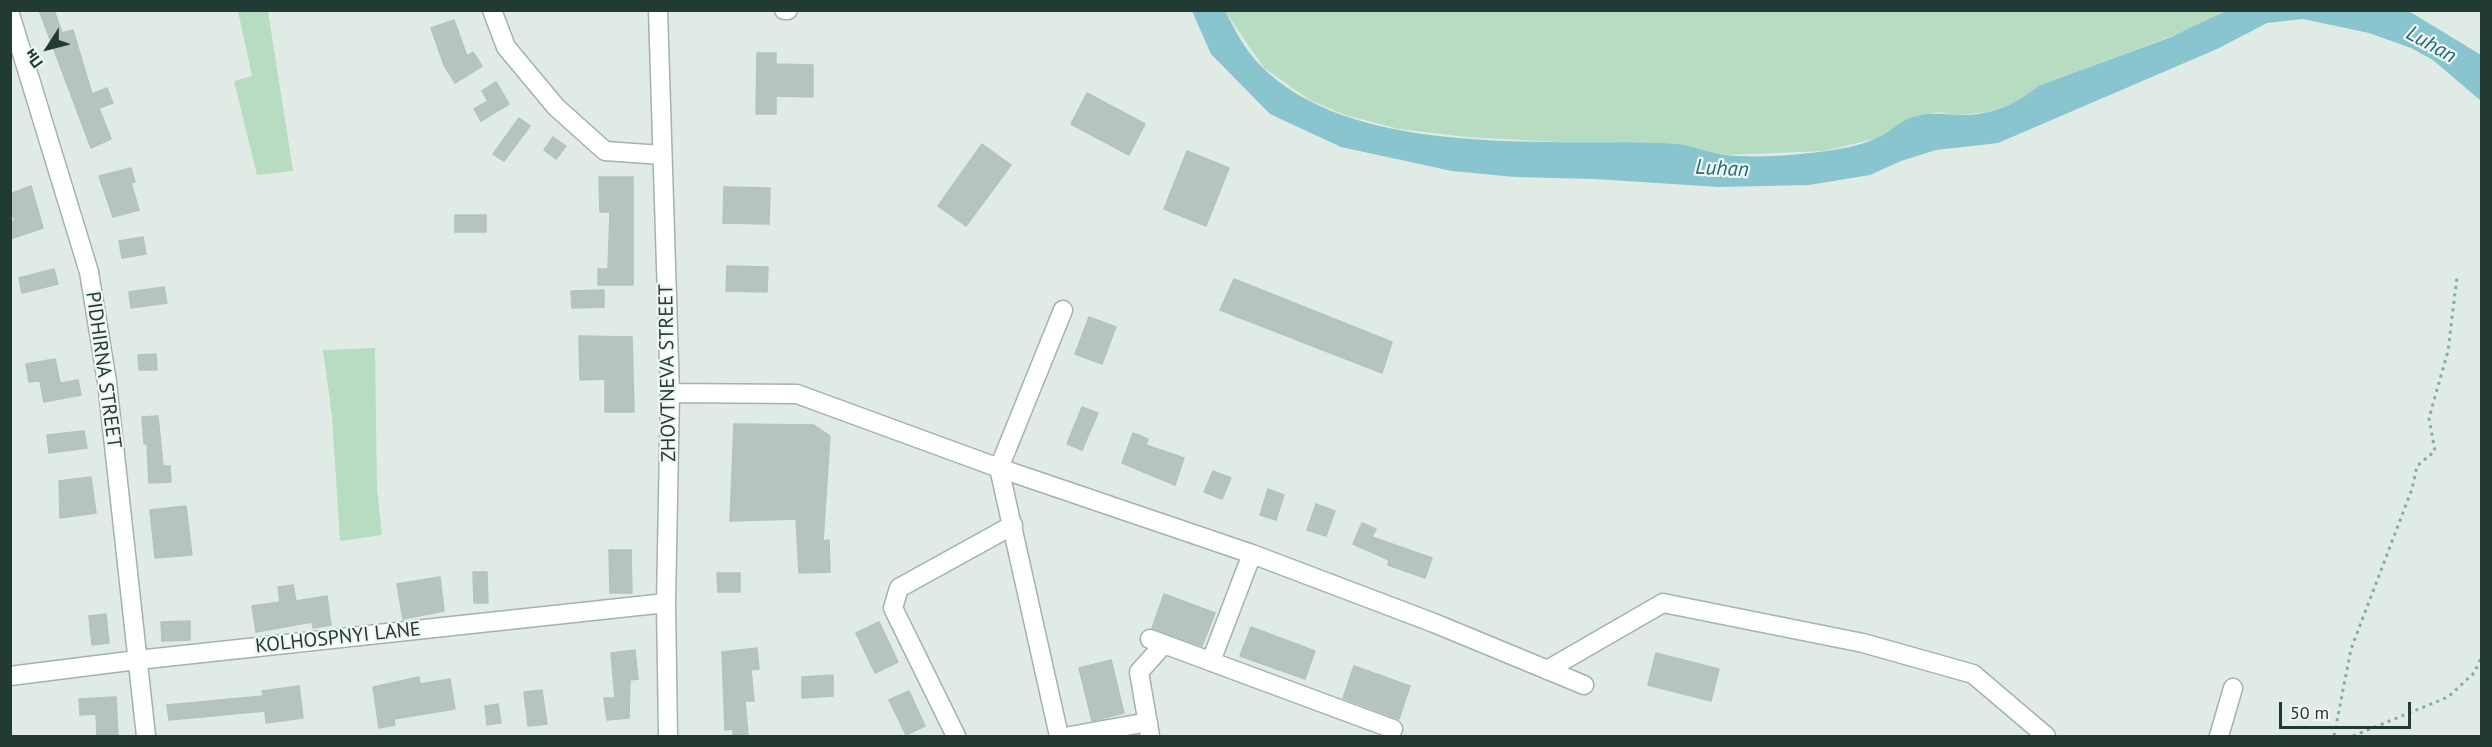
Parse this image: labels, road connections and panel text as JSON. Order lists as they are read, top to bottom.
{
  "streets": {
    "street": ["PIDHIRNA STREET", "ZHOVTNEVA STREET", "KOLHOSPNYI LANE"]
  },
  "crossings": [
    ["PIDHIRNA STREET", "KOLHOSPNYI LANE"],
    ["ZHOVTNEVA STREET", "KOLHOSPNYI LANE"]
  ],
  "water": ["Luhan"],
  "scale_bar": "50 m",
  "north": "bottom left"
}
